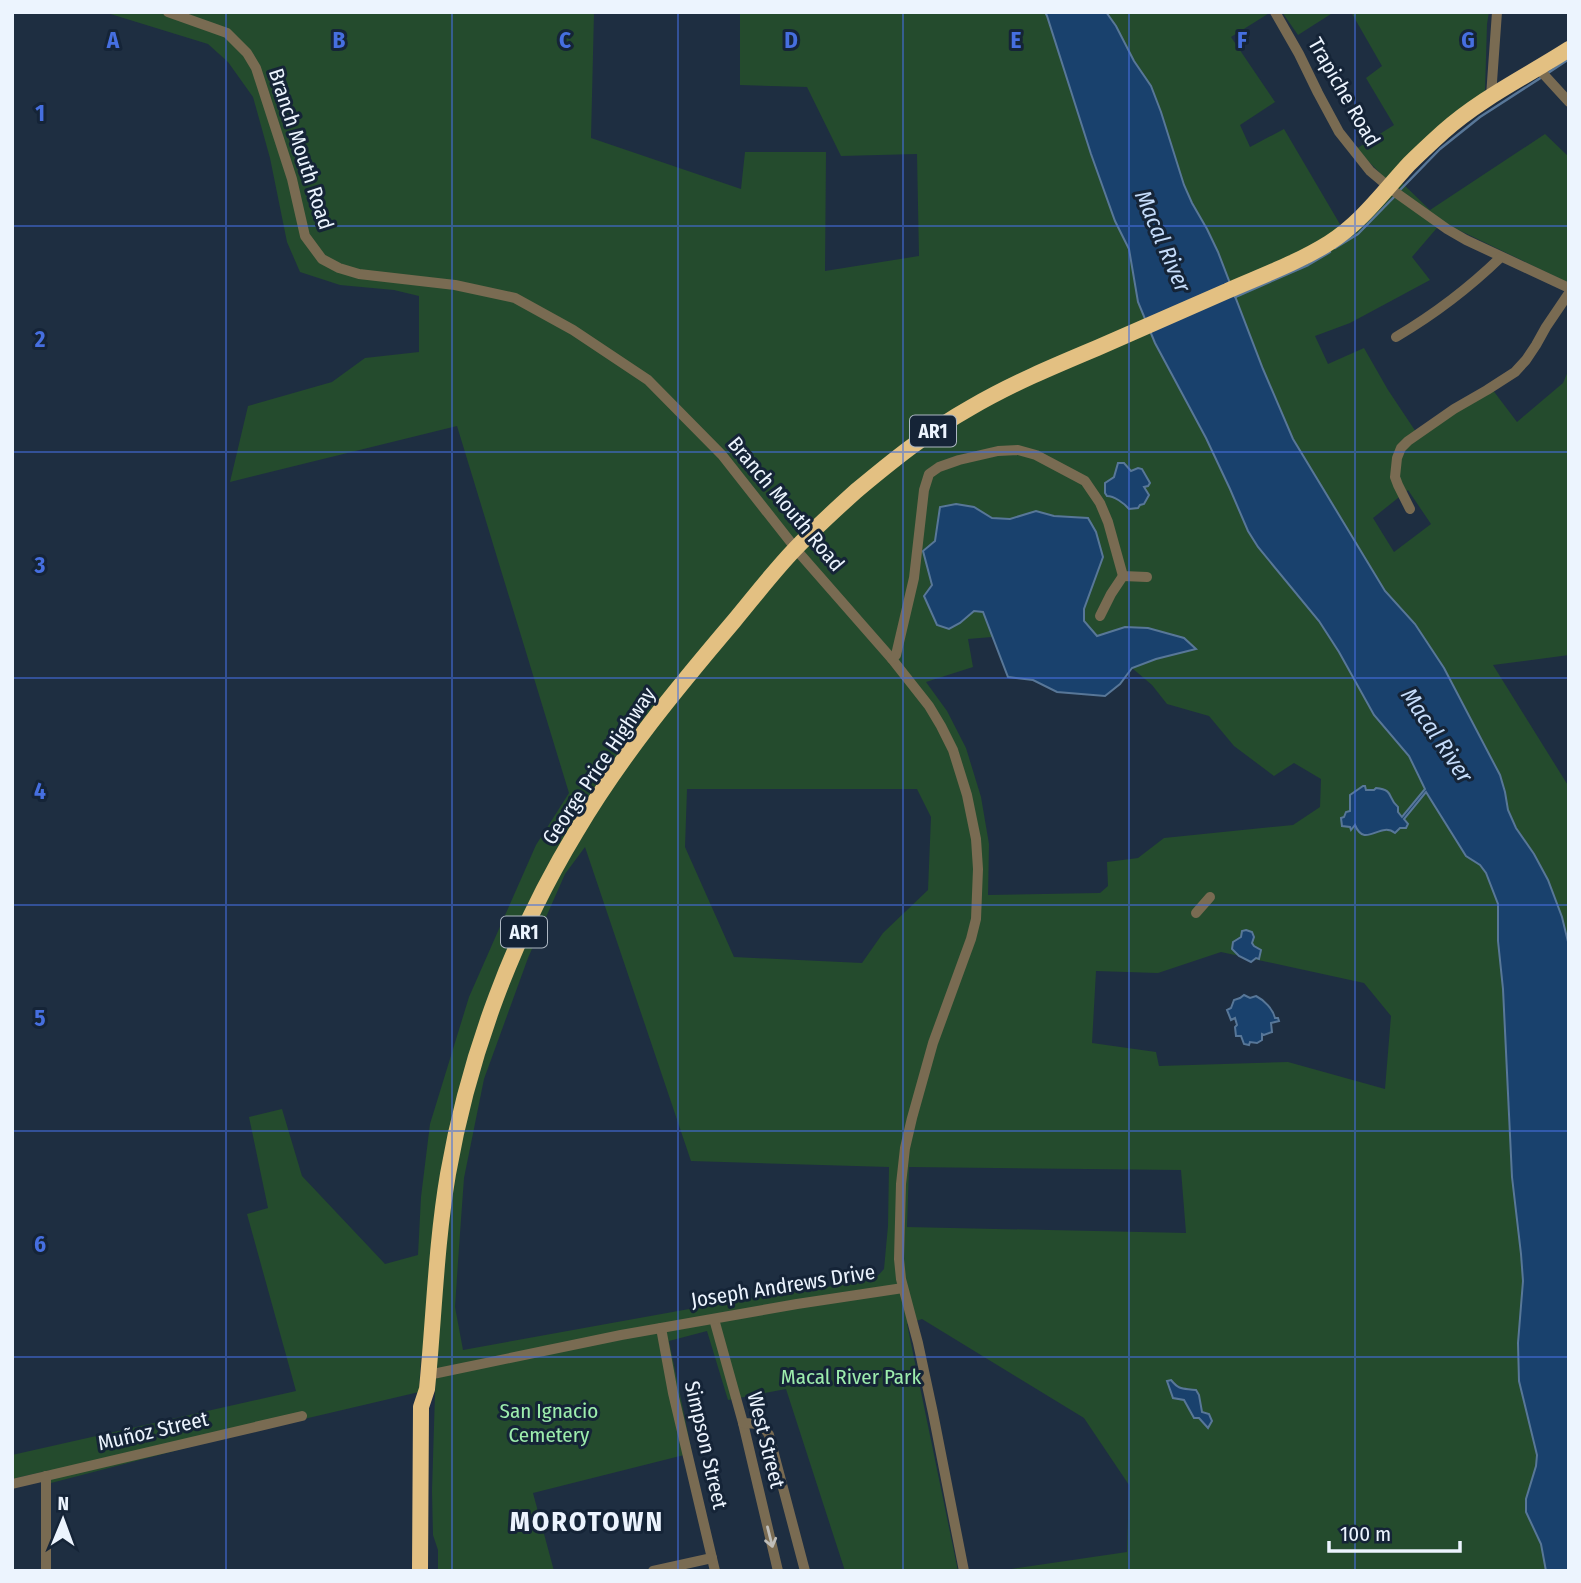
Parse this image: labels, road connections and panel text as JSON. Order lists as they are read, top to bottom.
{
  "streets": {
    "highway": ["AR1", "George Price Highway"],
    "street": [
      "Trapiche Road",
      "Branch Mouth Road",
      "Joseph Andrews Drive",
      "Muñoz Street",
      "West Street",
      "Simpson Street"
    ]
  },
  "crossings": [
    ["Trapiche Road", "AR1"],
    ["Trapiche Road", "George Price Highway"],
    ["Branch Mouth Road", "George Price Highway"],
    ["Branch Mouth Road", "Joseph Andrews Drive"],
    ["AR1", "George Price Highway"],
    ["AR1", "Joseph Andrews Drive"],
    ["George Price Highway", "Joseph Andrews Drive"],
    ["Joseph Andrews Drive", "West Street"],
    ["Joseph Andrews Drive", "Simpson Street"]
  ],
  "districts": ["MOROTOWN"],
  "water": ["Macal River"],
  "parks": ["Macal River Park", "San Ignacio Cemetery"],
  "scale_bar": "100 m",
  "north": "top",
  "grid": {
    "columns": [
      "A",
      "B",
      "C",
      "D",
      "E",
      "F",
      "G"
    ],
    "rows": [
      "1",
      "2",
      "3",
      "4",
      "5",
      "6"
    ]
  }
}
